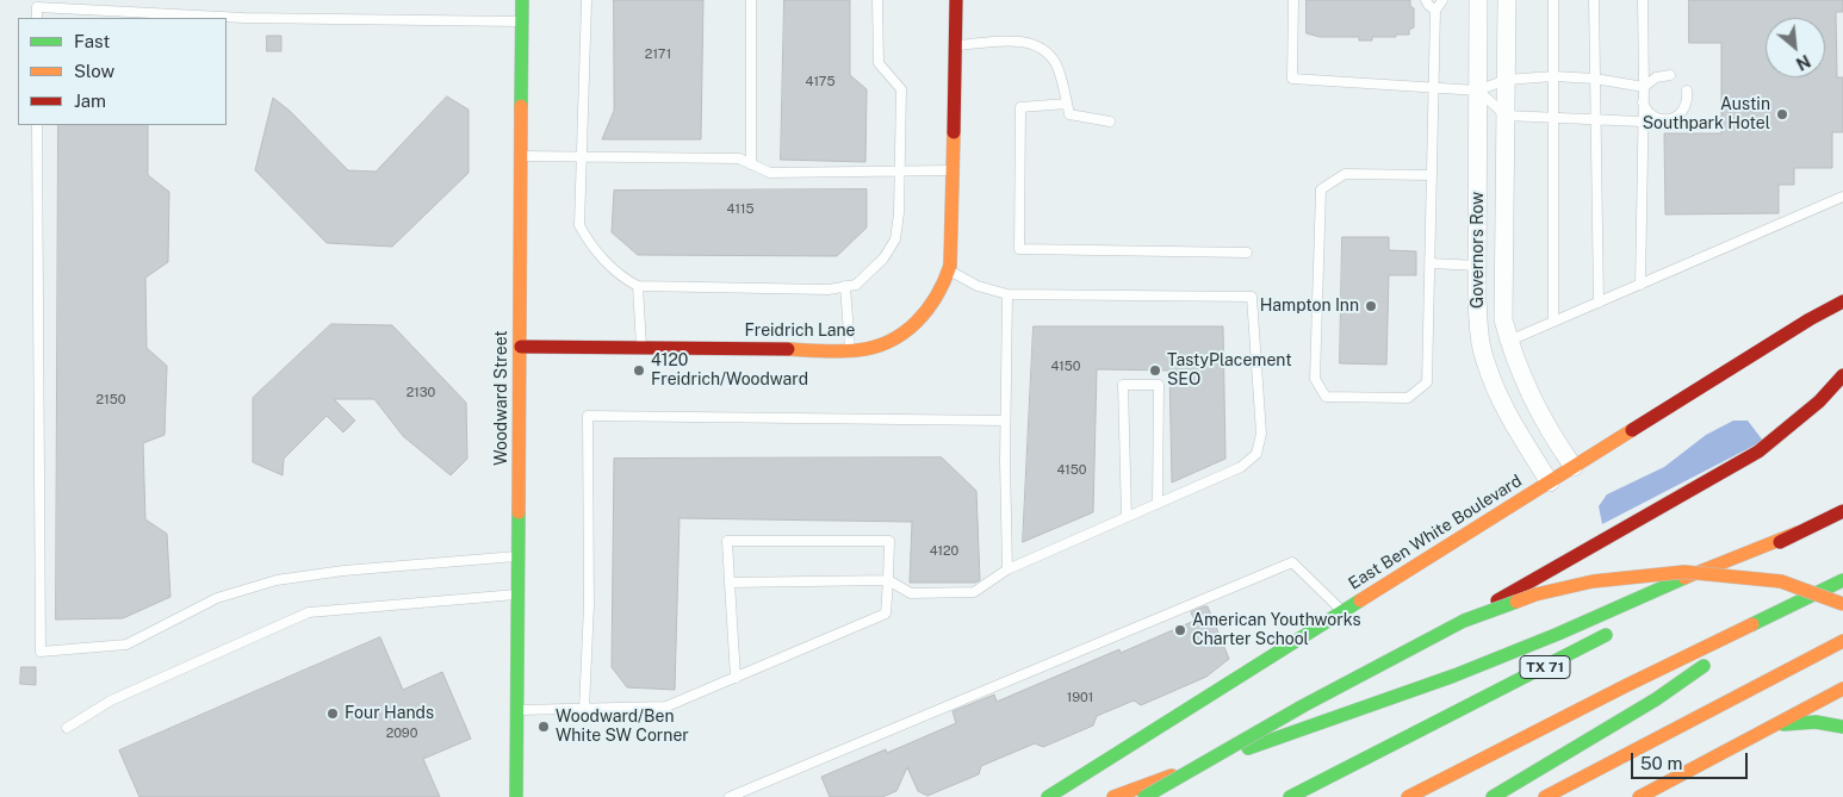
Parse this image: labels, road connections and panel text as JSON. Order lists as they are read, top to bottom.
{
  "streets": {
    "main road": [
      "Freidrich Lane",
      "Woodward Street",
      "East Ben White Boulevard",
      "TX 71"
    ],
    "street": ["Governors Row"]
  },
  "crossings": [
    ["Governors Row", "East Ben White Boulevard"],
    ["Freidrich Lane", "Woodward Street"]
  ],
  "places": [
    "Austin Southpark Hotel",
    "Hampton Inn",
    "4120 Freidrich/Woodward",
    "TastyPlacement SEO",
    "American Youthworks Charter School",
    "Four Hands",
    "Woodward/Ben White SW Corner"
  ],
  "house_numbers": [
    "2171",
    "4175",
    "4115",
    "4150",
    "2130",
    "2150",
    "4150",
    "4120",
    "1901",
    "2090"
  ],
  "legend": ["Fast", "Slow", "Jam"],
  "scale_bar": "50 m",
  "north": "bottom right"
}
